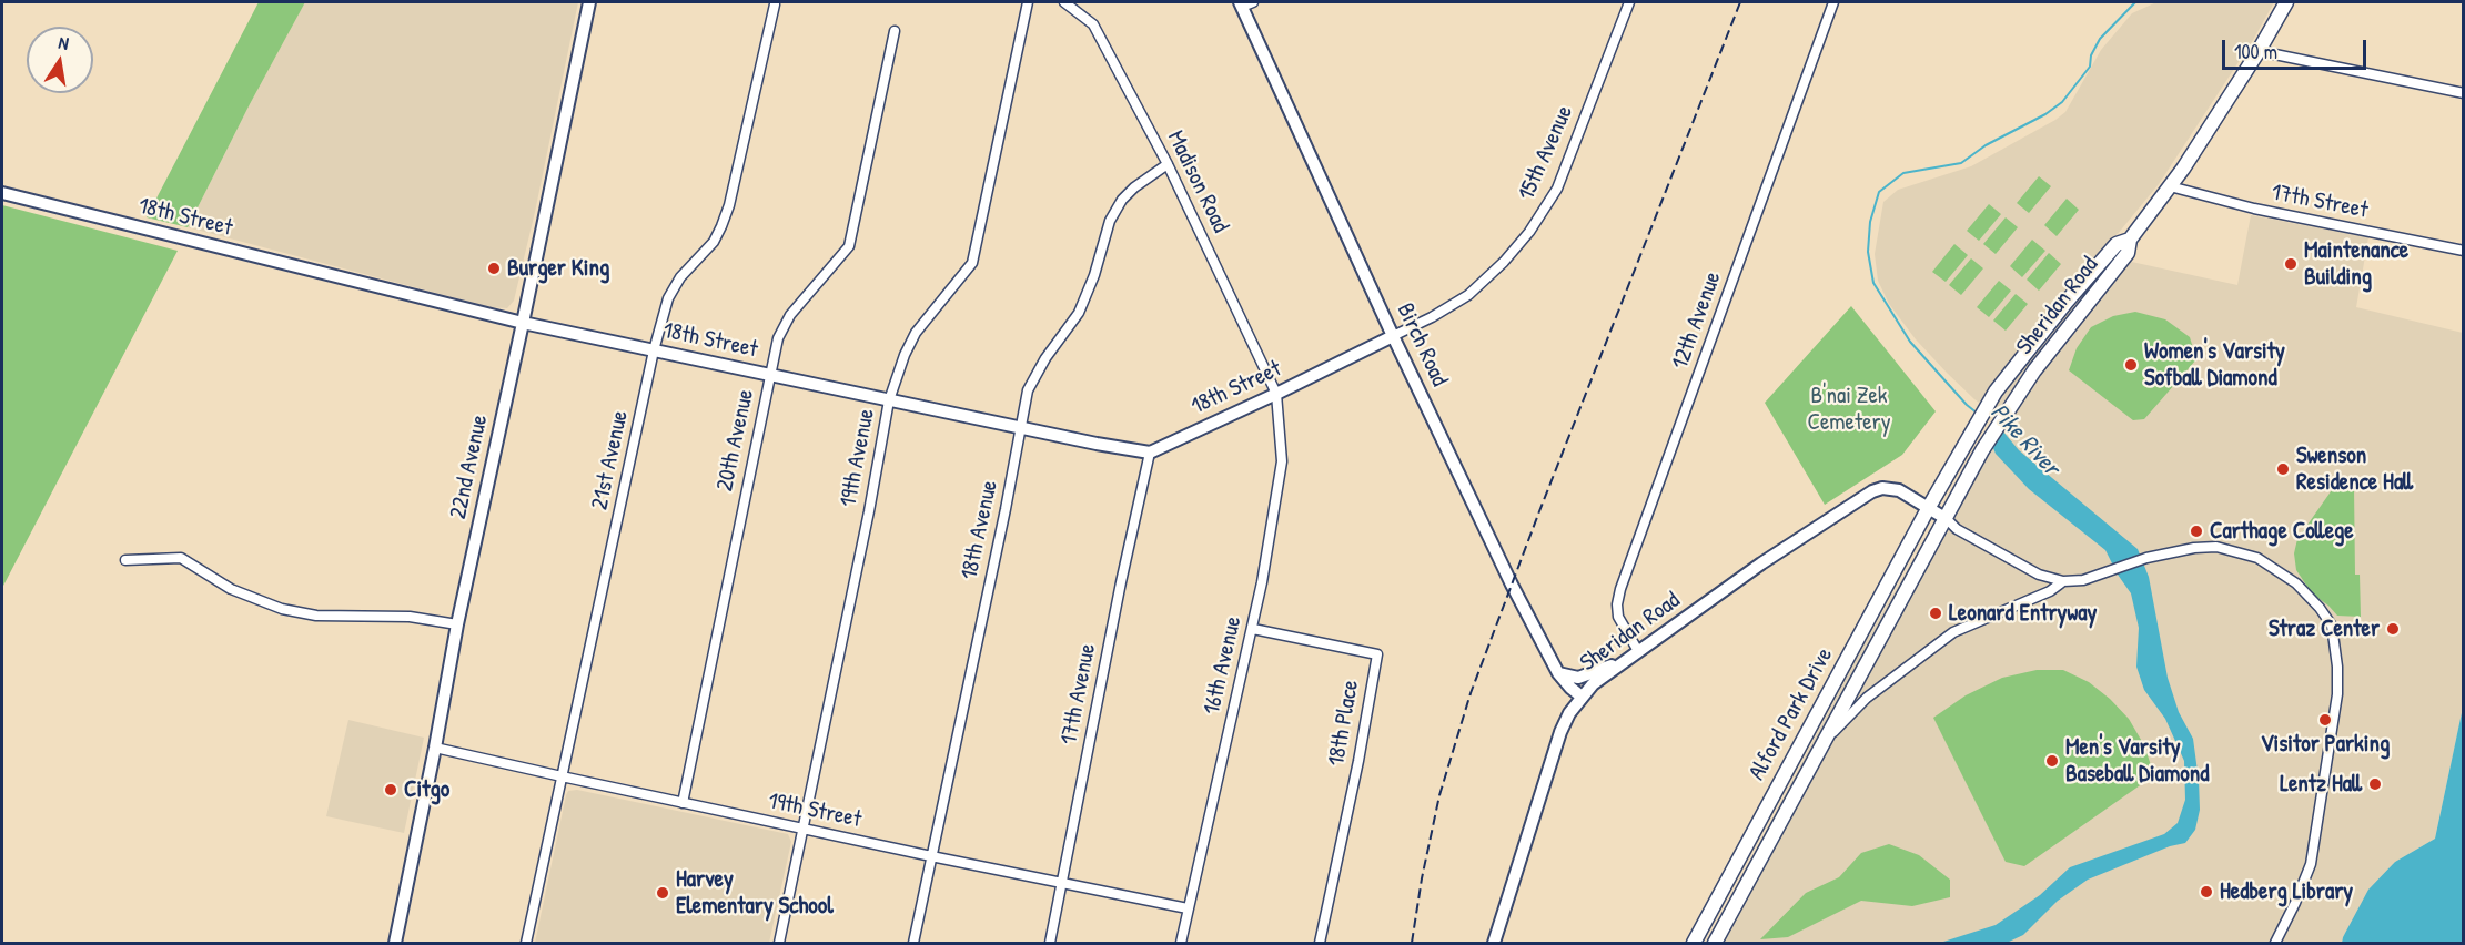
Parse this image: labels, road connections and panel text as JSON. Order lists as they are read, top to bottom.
{
  "streets": {
    "main road": ["Sheridan Road", "Alford Park Drive"],
    "street": [
      "15th Avenue",
      "Madison Road",
      "17th Street",
      "18th Street",
      "12th Avenue",
      "Birch Road",
      "20th Avenue",
      "19th Avenue",
      "21st Avenue",
      "22nd Avenue",
      "18th Avenue",
      "16th Avenue",
      "17th Avenue",
      "18th Place",
      "19th Street"
    ]
  },
  "crossings": [
    ["15th Avenue", "18th Street"],
    ["15th Avenue", "Birch Road"],
    ["Madison Road", "18th Street"],
    ["Madison Road", "18th Avenue"],
    ["Madison Road", "16th Avenue"],
    ["17th Street", "Sheridan Road"],
    ["18th Street", "Birch Road"],
    ["18th Street", "20th Avenue"],
    ["18th Street", "19th Avenue"],
    ["18th Street", "21st Avenue"],
    ["18th Street", "22nd Avenue"],
    ["18th Street", "18th Avenue"],
    ["18th Street", "16th Avenue"],
    ["18th Street", "17th Avenue"],
    ["Sheridan Road", "12th Avenue"],
    ["Sheridan Road", "Birch Road"],
    ["Sheridan Road", "Alford Park Drive"],
    ["20th Avenue", "19th Street"],
    ["19th Avenue", "19th Street"],
    ["21st Avenue", "19th Street"],
    ["22nd Avenue", "19th Street"],
    ["18th Avenue", "19th Street"],
    ["16th Avenue", "18th Place"],
    ["16th Avenue", "19th Street"],
    ["17th Avenue", "19th Street"]
  ],
  "water": ["Pike River"],
  "parks": ["B'nai Zek Cemetery"],
  "places": [
    "Maintenance Building",
    "Burger King",
    "Women's Varsity Sofball Diamond",
    "Swenson Residence Hall",
    "Carthage College",
    "Leonard Entryway",
    "Straz Center",
    "Visitor Parking",
    "Men's Varsity Baseball Diamond",
    "Lentz Hall",
    "Citgo",
    "Hedberg Library",
    "Harvey Elementary School"
  ],
  "scale_bar": "100 m",
  "north": "top"
}
